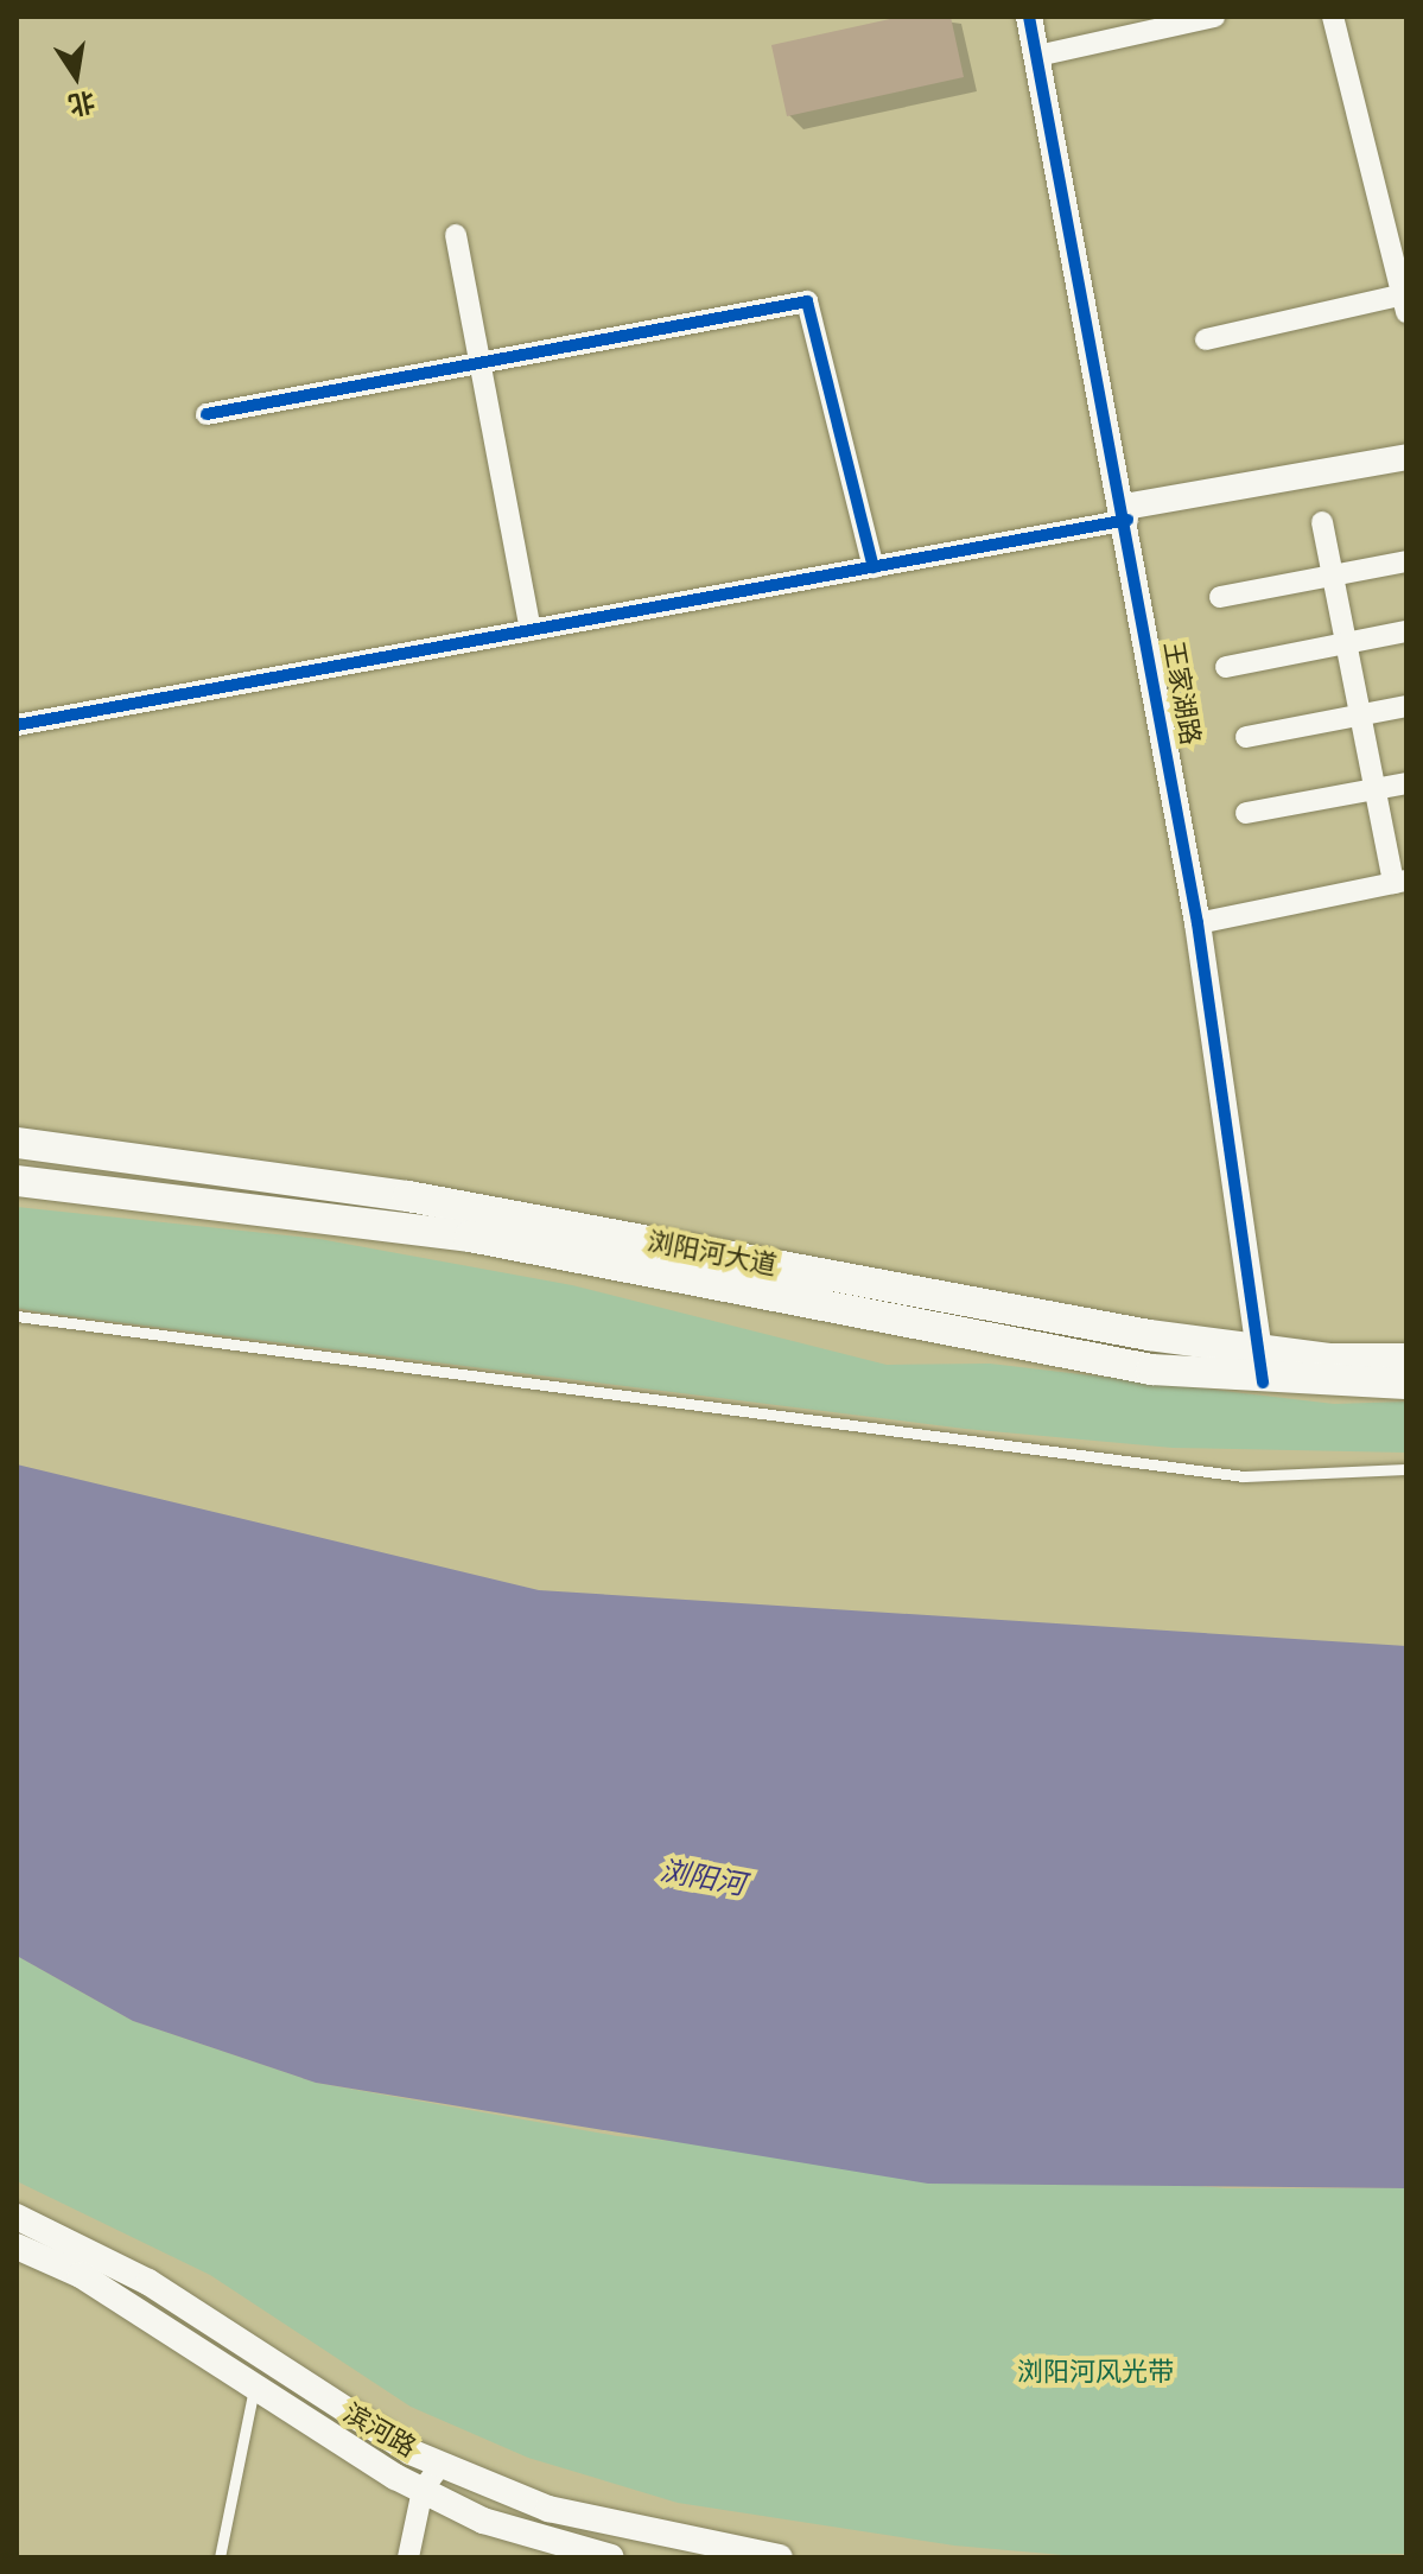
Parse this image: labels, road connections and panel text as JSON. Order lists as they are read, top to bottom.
{
  "streets": {
    "main road": ["浏阳河大道"],
    "street": ["王家湖路", "滨河路"]
  },
  "crossings": [
    ["王家湖路", "浏阳河大道"]
  ],
  "water": ["浏阳河"],
  "parks": ["浏阳河风光带"],
  "north": "bottom"
}
